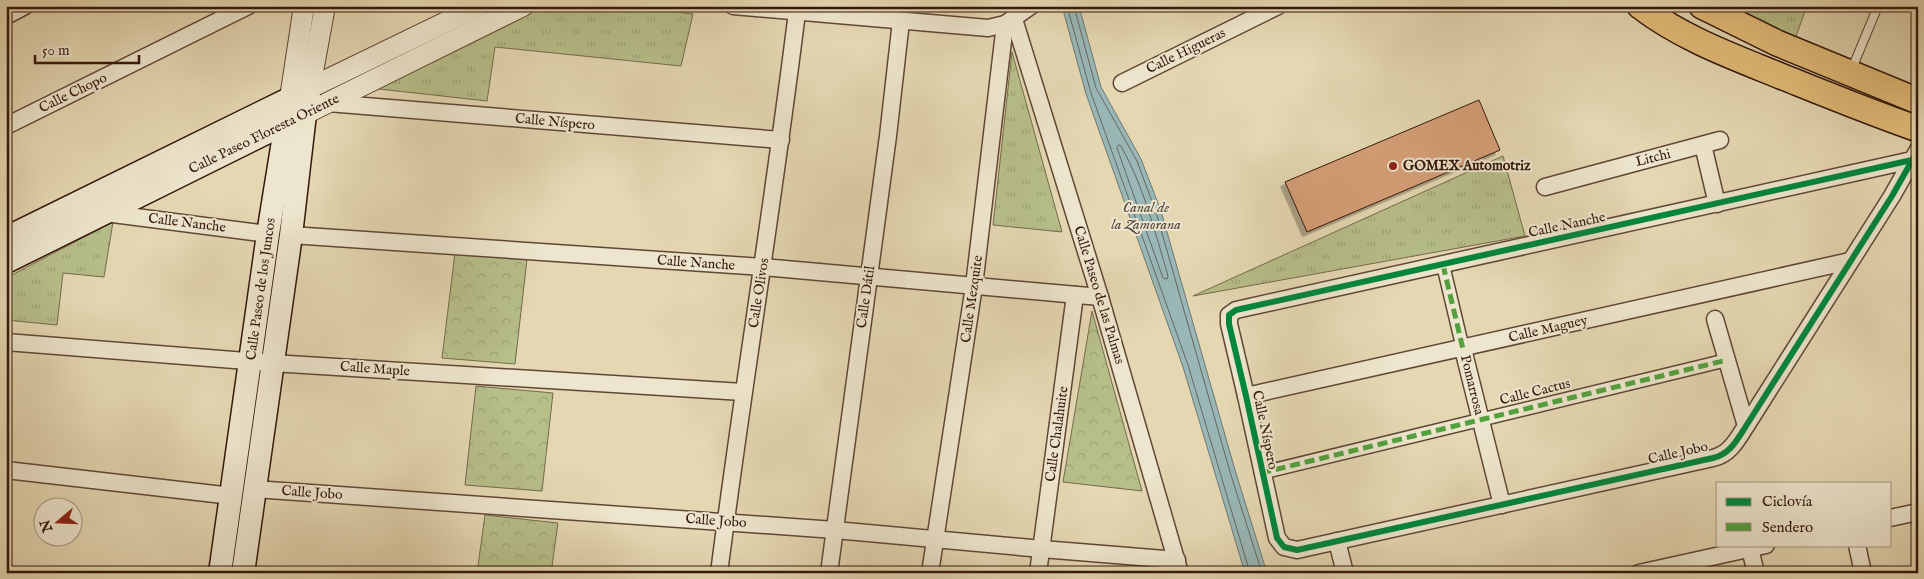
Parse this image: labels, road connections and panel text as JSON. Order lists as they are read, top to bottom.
{
  "streets": {
    "main road": ["Calle Paseo Floresta Oriente", "Calle Paseo de los Juncos"],
    "street": [
      "Calle Higueras",
      "Calle Chopo",
      "Calle Níspero",
      "Litchi",
      "Calle Nanche",
      "Calle Olivos",
      "Calle Paseo de las Palmas",
      "Calle Dátil",
      "Calle Mezquite",
      "Calle Maguey",
      "Calle Maple",
      "Pomarrosa",
      "Calle Cactus",
      "Calle Chalahuite",
      "Calle Jobo"
    ]
  },
  "crossings": [
    ["Calle Níspero", "Calle Paseo Floresta Oriente"],
    ["Calle Níspero", "Calle Nanche"],
    ["Calle Níspero", "Calle Olivos"],
    ["Calle Níspero", "Calle Maguey"],
    ["Calle Níspero", "Calle Cactus"],
    ["Calle Níspero", "Calle Jobo"],
    ["Calle Paseo Floresta Oriente", "Calle Nanche"],
    ["Calle Paseo Floresta Oriente", "Calle Paseo de los Juncos"],
    ["Calle Nanche", "Calle Paseo de los Juncos"],
    ["Calle Nanche", "Calle Olivos"],
    ["Calle Nanche", "Calle Paseo de las Palmas"],
    ["Calle Nanche", "Calle Dátil"],
    ["Calle Nanche", "Calle Mezquite"],
    ["Calle Nanche", "Pomarrosa"],
    ["Calle Nanche", "Calle Chalahuite"],
    ["Calle Nanche", "Calle Jobo"],
    ["Calle Paseo de los Juncos", "Calle Maple"],
    ["Calle Paseo de los Juncos", "Calle Jobo"],
    ["Calle Olivos", "Calle Maple"],
    ["Calle Olivos", "Calle Jobo"],
    ["Calle Paseo de las Palmas", "Calle Mezquite"],
    ["Calle Paseo de las Palmas", "Calle Jobo"],
    ["Calle Dátil", "Calle Jobo"],
    ["Calle Mezquite", "Calle Jobo"],
    ["Calle Maguey", "Pomarrosa"],
    ["Calle Maguey", "Calle Jobo"],
    ["Pomarrosa", "Calle Cactus"],
    ["Pomarrosa", "Calle Jobo"],
    ["Calle Chalahuite", "Calle Jobo"]
  ],
  "water": ["Canal de la Zamorana"],
  "places": ["GOMEX Automotriz"],
  "legend": ["Ciclovía", "Sendero"],
  "scale_bar": "50 m",
  "north": "left"
}
